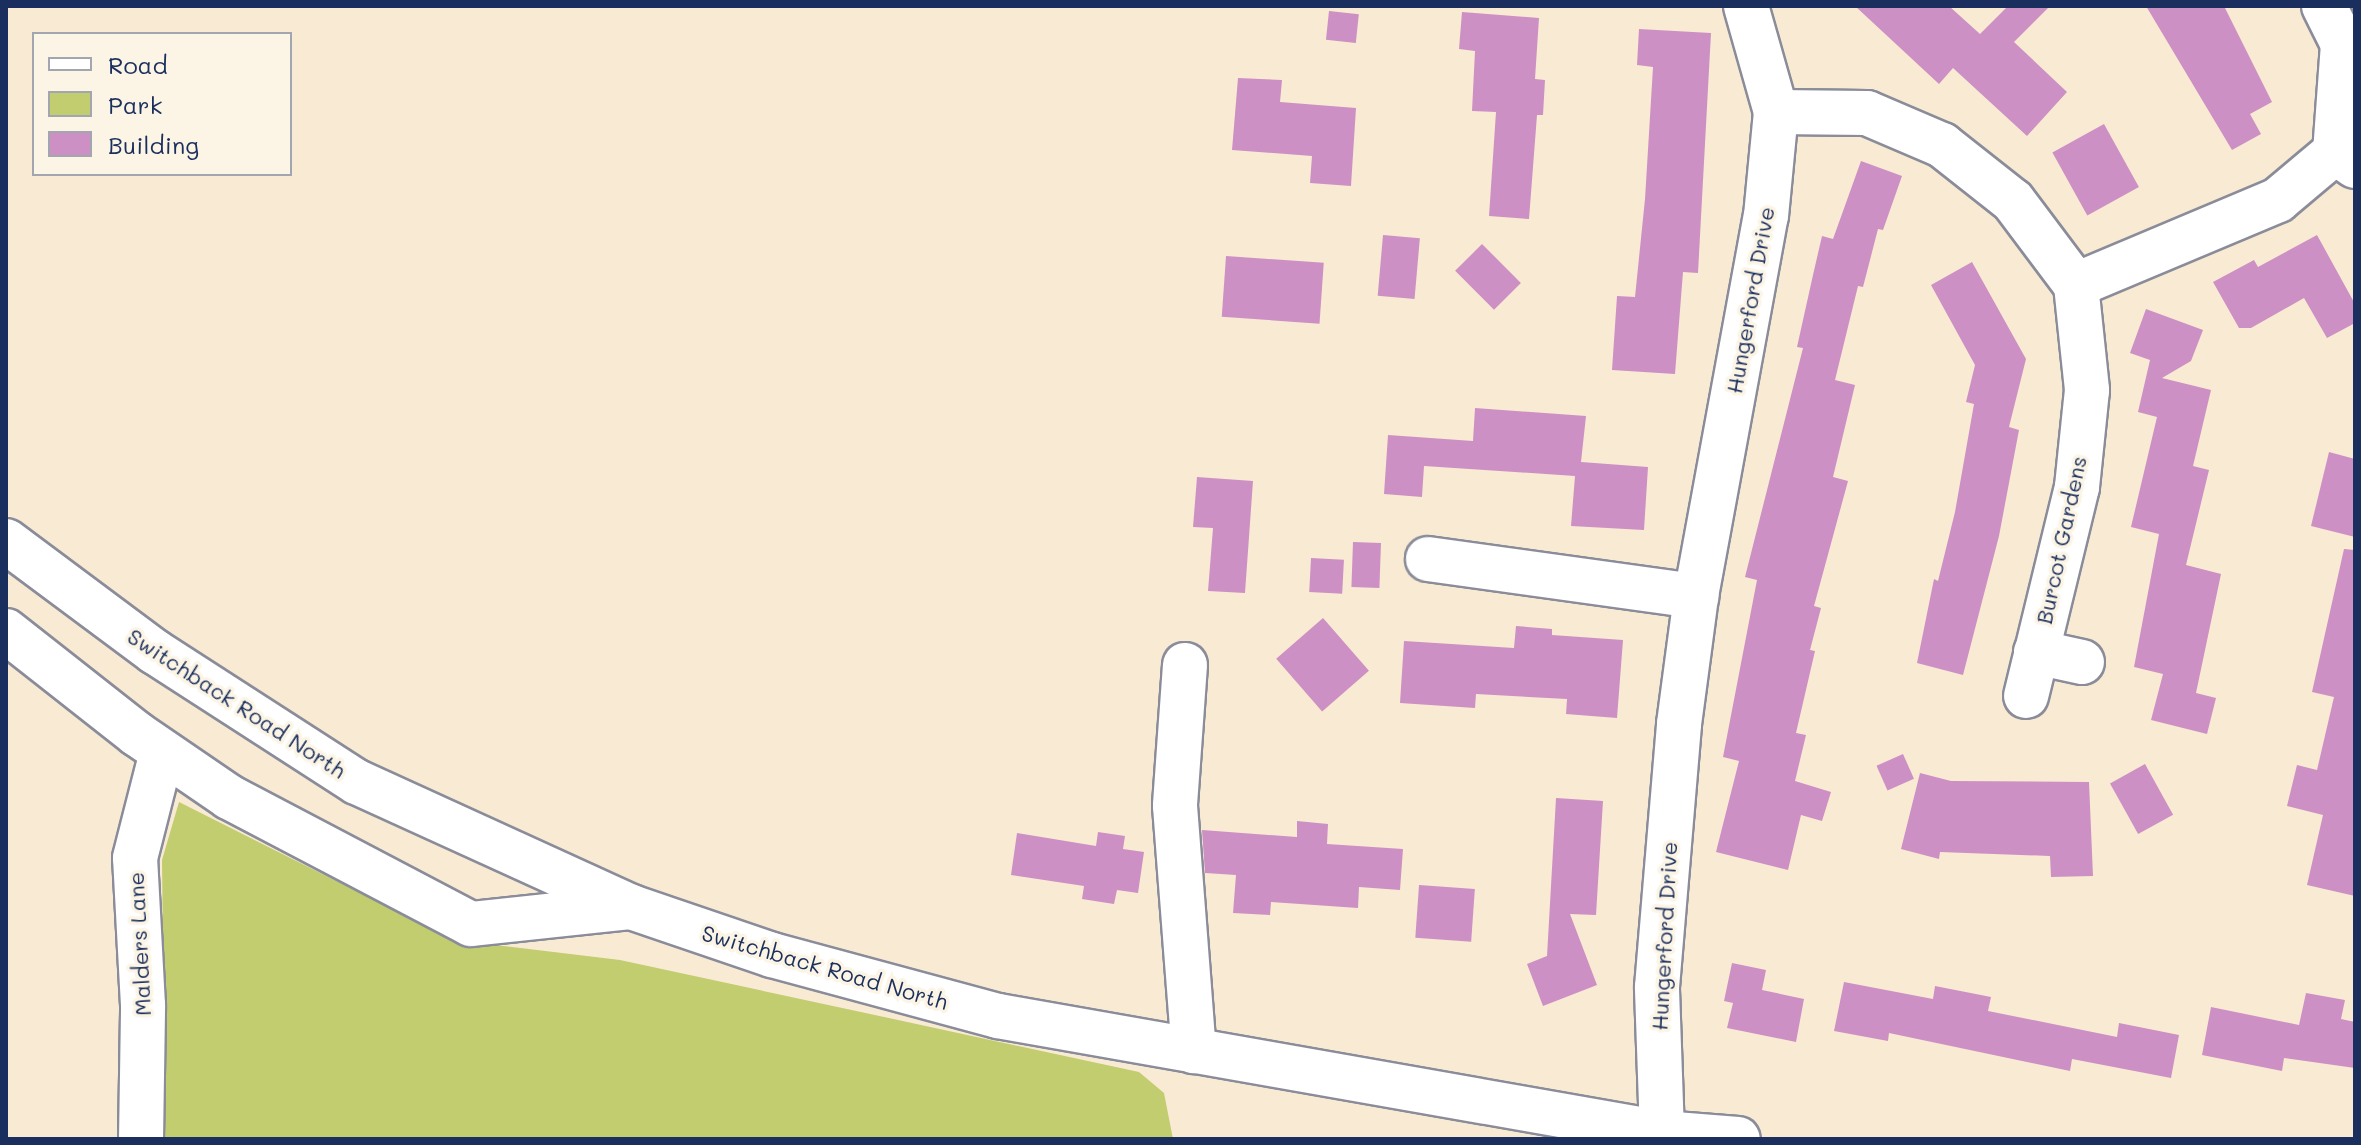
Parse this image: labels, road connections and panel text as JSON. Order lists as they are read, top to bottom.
{
  "streets": {
    "street": [
      "Hungerford Drive",
      "Burcot Gardens",
      "Switchback Road North",
      "Malders Lane"
    ]
  },
  "crossings": [
    ["Hungerford Drive", "Switchback Road North"]
  ],
  "legend": ["Road", "Park", "Building"]
}
